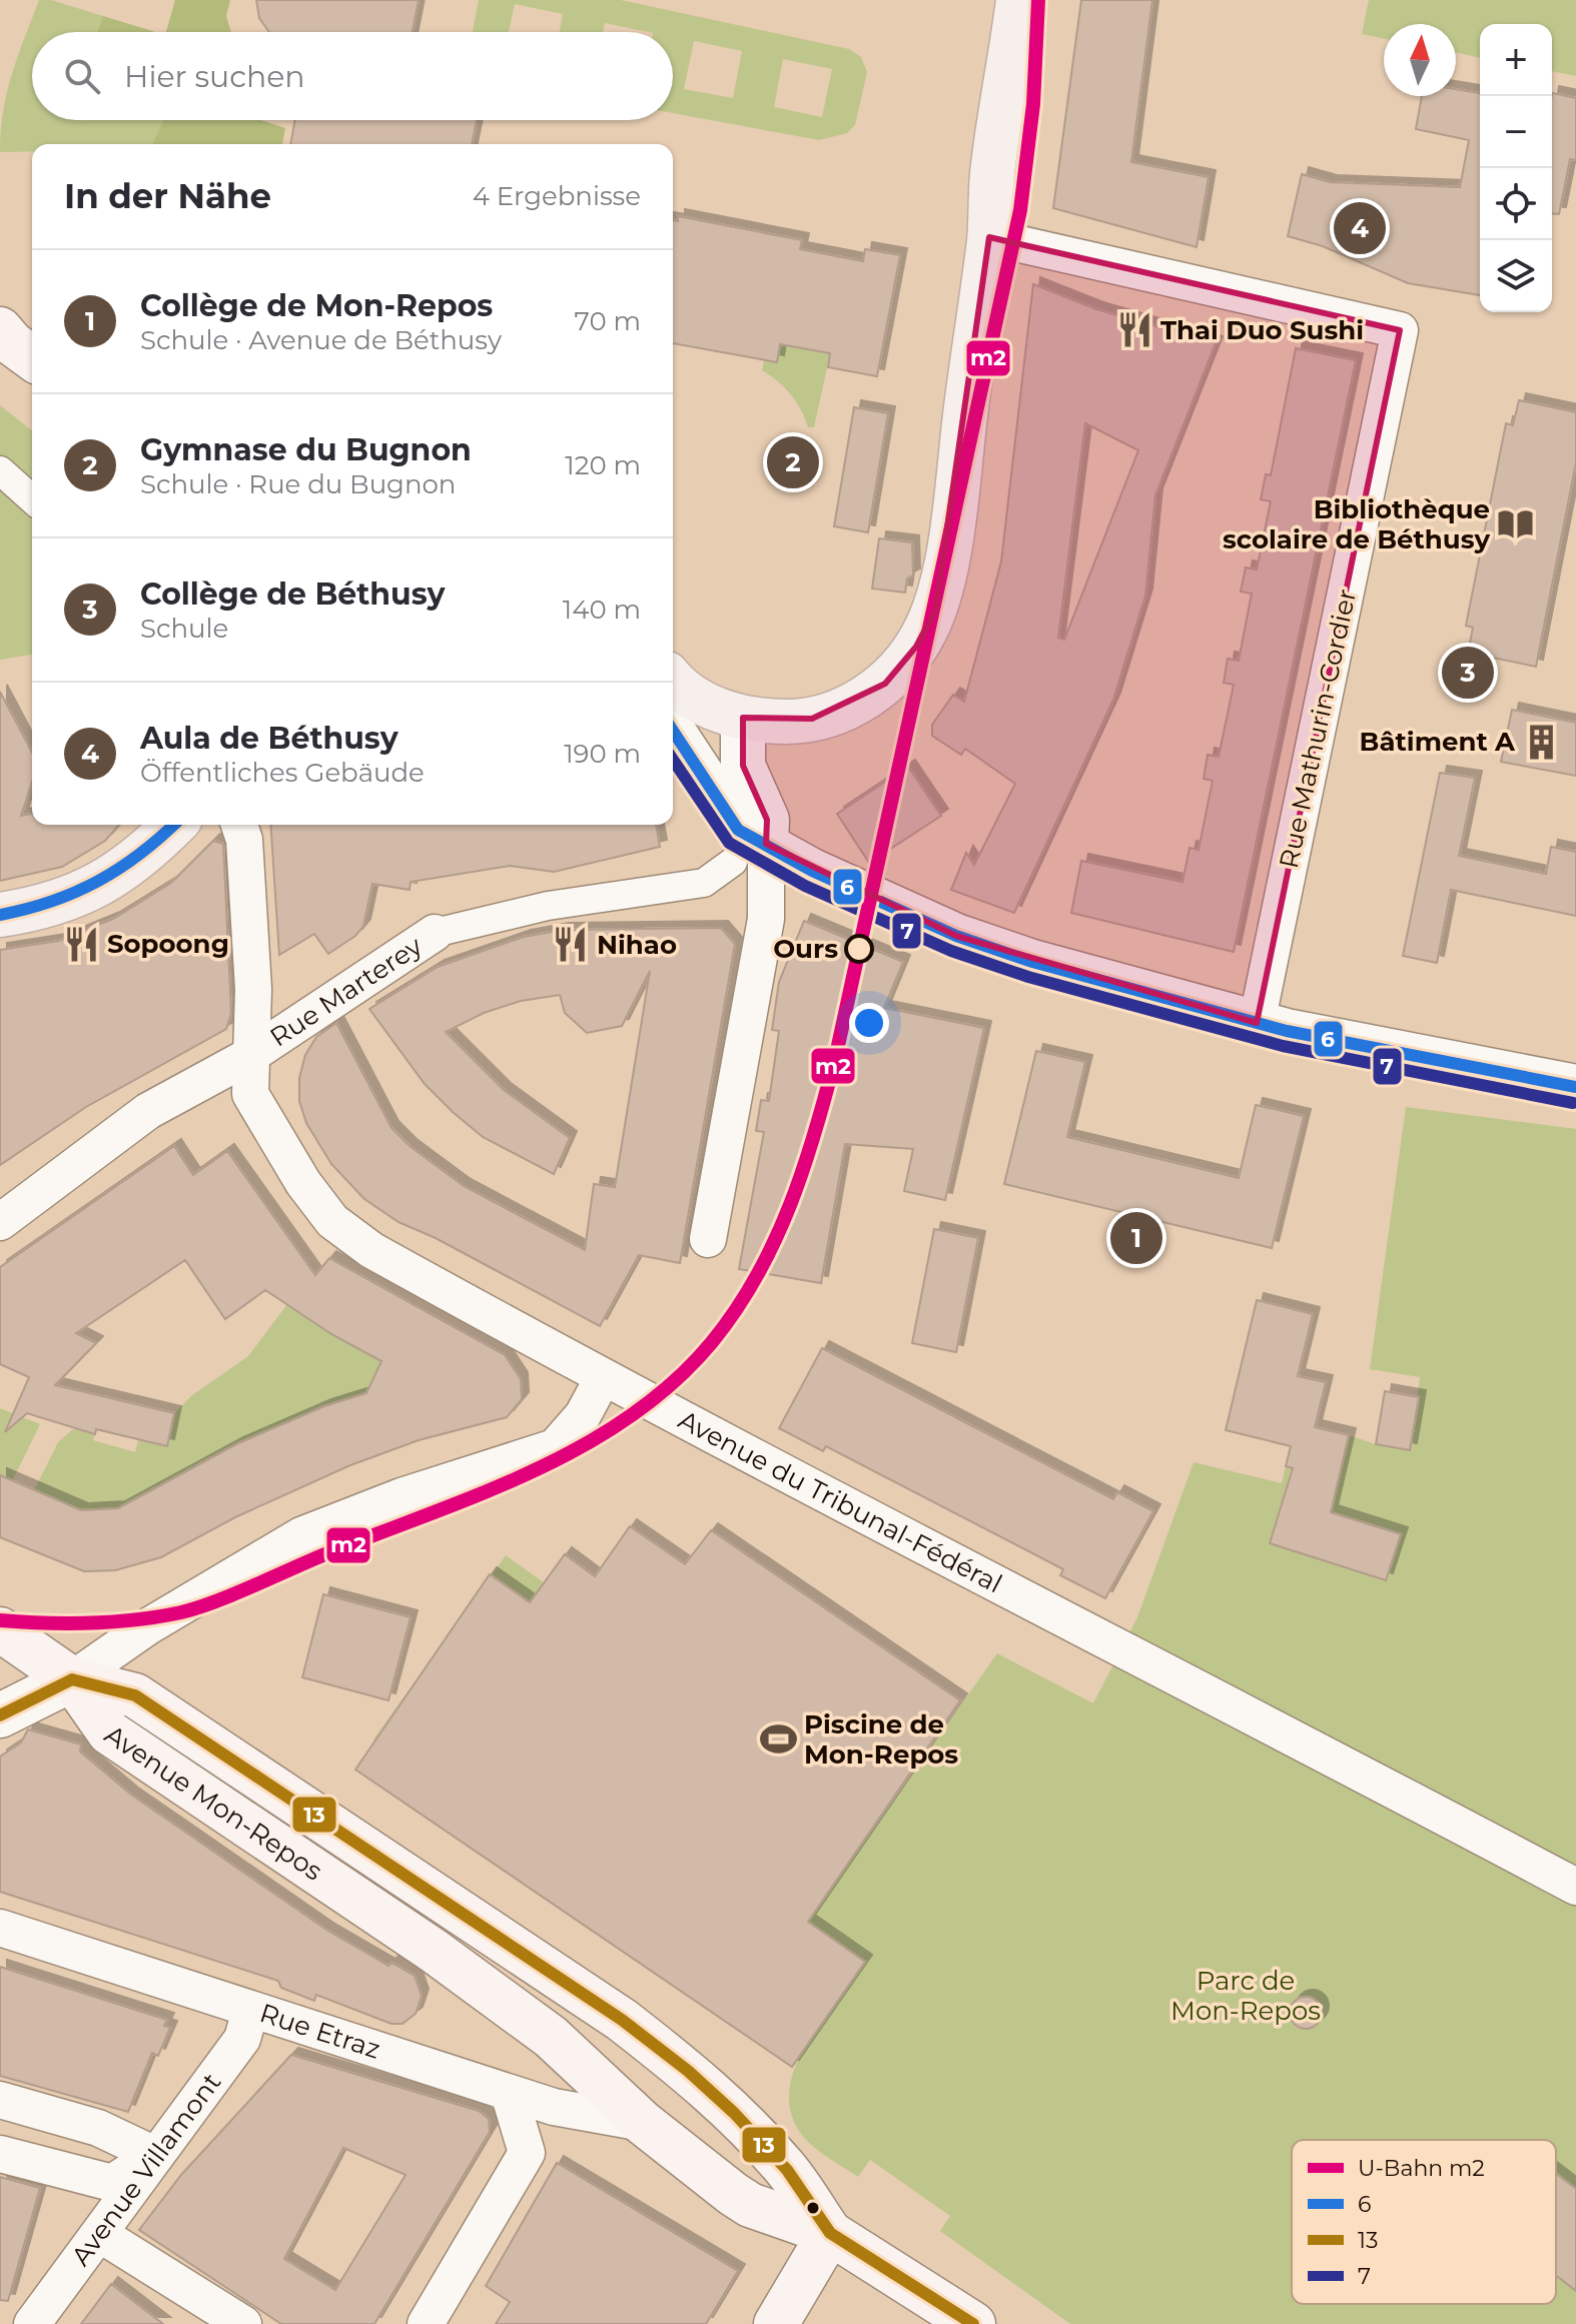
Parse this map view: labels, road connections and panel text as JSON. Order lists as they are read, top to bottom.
{
  "streets": {
    "main road": ["Avenue Mon-Repos"],
    "street": [
      "Rue Mathurin-Cordier",
      "Rue Marterey",
      "Avenue du Tribunal-Fédéral",
      "Rue Etraz",
      "Avenue Villamont"
    ]
  },
  "crossings": [
    ["Rue Marterey", "Avenue du Tribunal-Fédéral"],
    ["Avenue Mon-Repos", "Rue Etraz"],
    ["Rue Etraz", "Avenue Villamont"]
  ],
  "parks": ["Parc de Mon-Repos"],
  "places": {
    "restaurant": ["Thai Duo Sushi", "Sopoong", "Nihao"],
    "library": ["Bibliothèque scolaire de Béthusy"],
    "building": ["Bâtiment A"],
    "other": ["Ours"],
    "sports": ["Piscine de Mon-Repos"]
  },
  "lines": [
    "metro line m2",
    "transit line 6",
    "transit line 7",
    "transit line 13"
  ],
  "legend": [
    "U-Bahn m2",
    "6",
    "13",
    "7"
  ],
  "north": "top",
  "page": {
    "map_buttons": ["+", "−"],
    "search": "Hier suchen",
    "heading": ["In der Nähe", "4 Ergebnisse"],
    "pins": [
      "4",
      "2",
      "3",
      "1"
    ],
    "list": [
      {
        "mark": "1",
        "name": "Collège de Mon-Repos",
        "note": "Schule · Avenue de Béthusy",
        "value": "70 m"
      },
      {
        "mark": "2",
        "name": "Gymnase du Bugnon",
        "note": "Schule · Rue du Bugnon",
        "value": "120 m"
      },
      {
        "mark": "3",
        "name": "Collège de Béthusy",
        "note": "Schule",
        "value": "140 m"
      },
      {
        "mark": "4",
        "name": "Aula de Béthusy",
        "note": "Öffentliches Gebäude",
        "value": "190 m"
      }
    ]
  }
}
